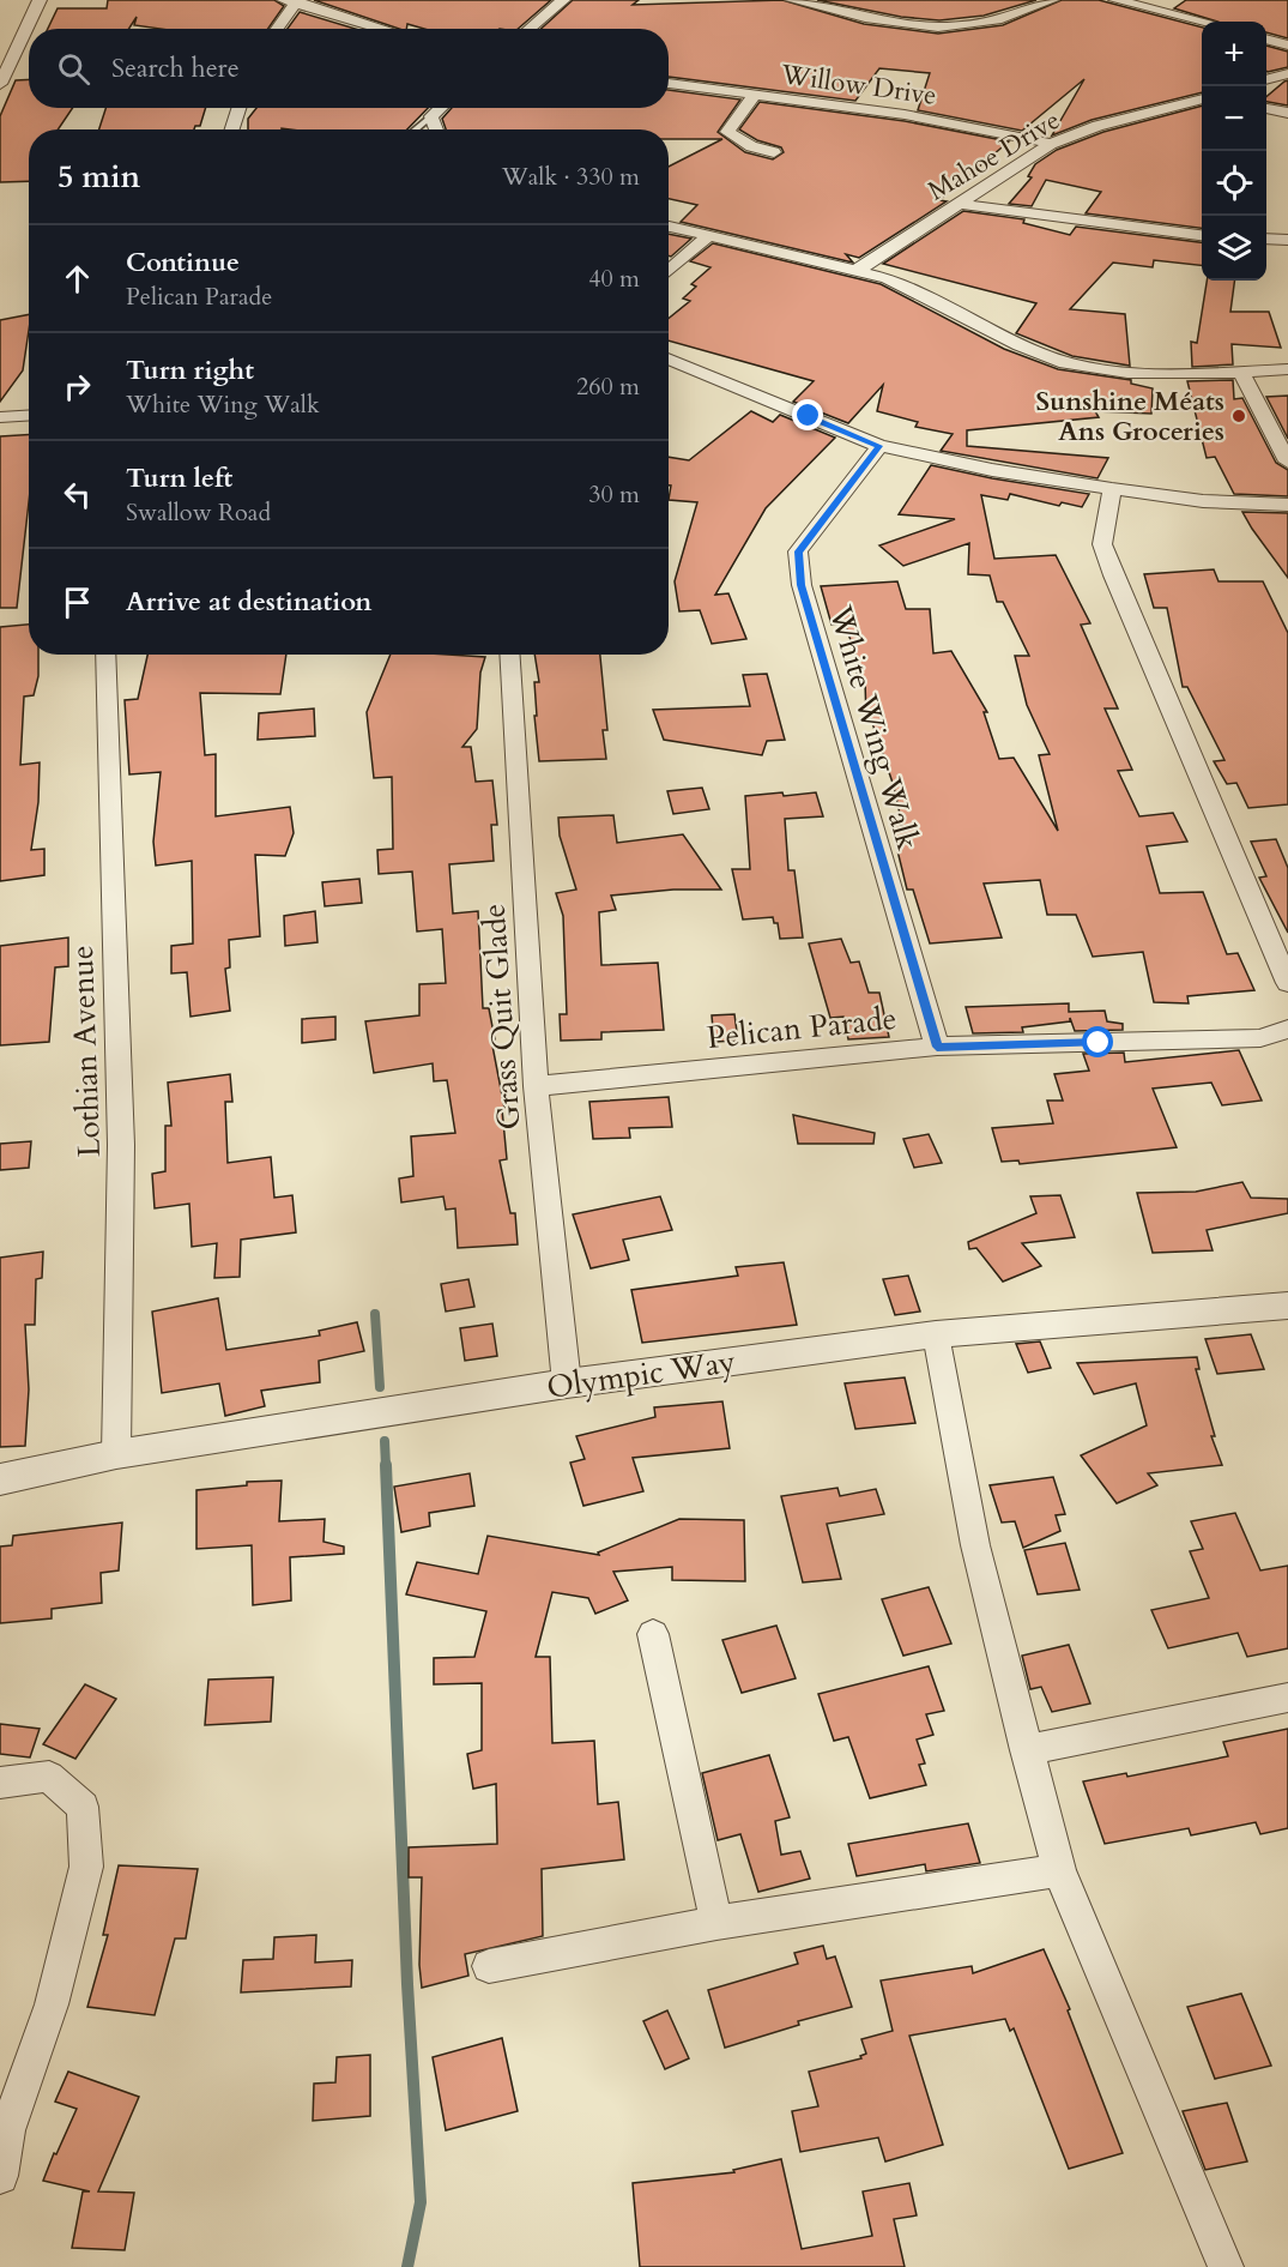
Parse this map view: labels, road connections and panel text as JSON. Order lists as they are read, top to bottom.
{
  "streets": {
    "street": [
      "Willow Drive",
      "Mahoe Drive",
      "White Wing Walk",
      "Grass Quit Glade",
      "Pelican Parade",
      "Lothian Avenue",
      "Olympic Way"
    ]
  },
  "crossings": [
    ["Willow Drive", "Mahoe Drive"],
    ["White Wing Walk", "Pelican Parade"],
    ["Grass Quit Glade", "Pelican Parade"],
    ["Grass Quit Glade", "Olympic Way"],
    ["Lothian Avenue", "Olympic Way"]
  ],
  "places": ["Sunshine Méats Ans Groceries"],
  "page": {
    "map_buttons": ["+", "−"],
    "search": "Search here",
    "heading": ["5 min", "Walk · 330 m"],
    "list": [
      ["Continue", "Pelican Parade", "40 m"],
      ["Turn right", "White Wing Walk", "260 m"],
      ["Turn left", "Swallow Road", "30 m"],
      "Arrive at destination"
    ]
  }
}
